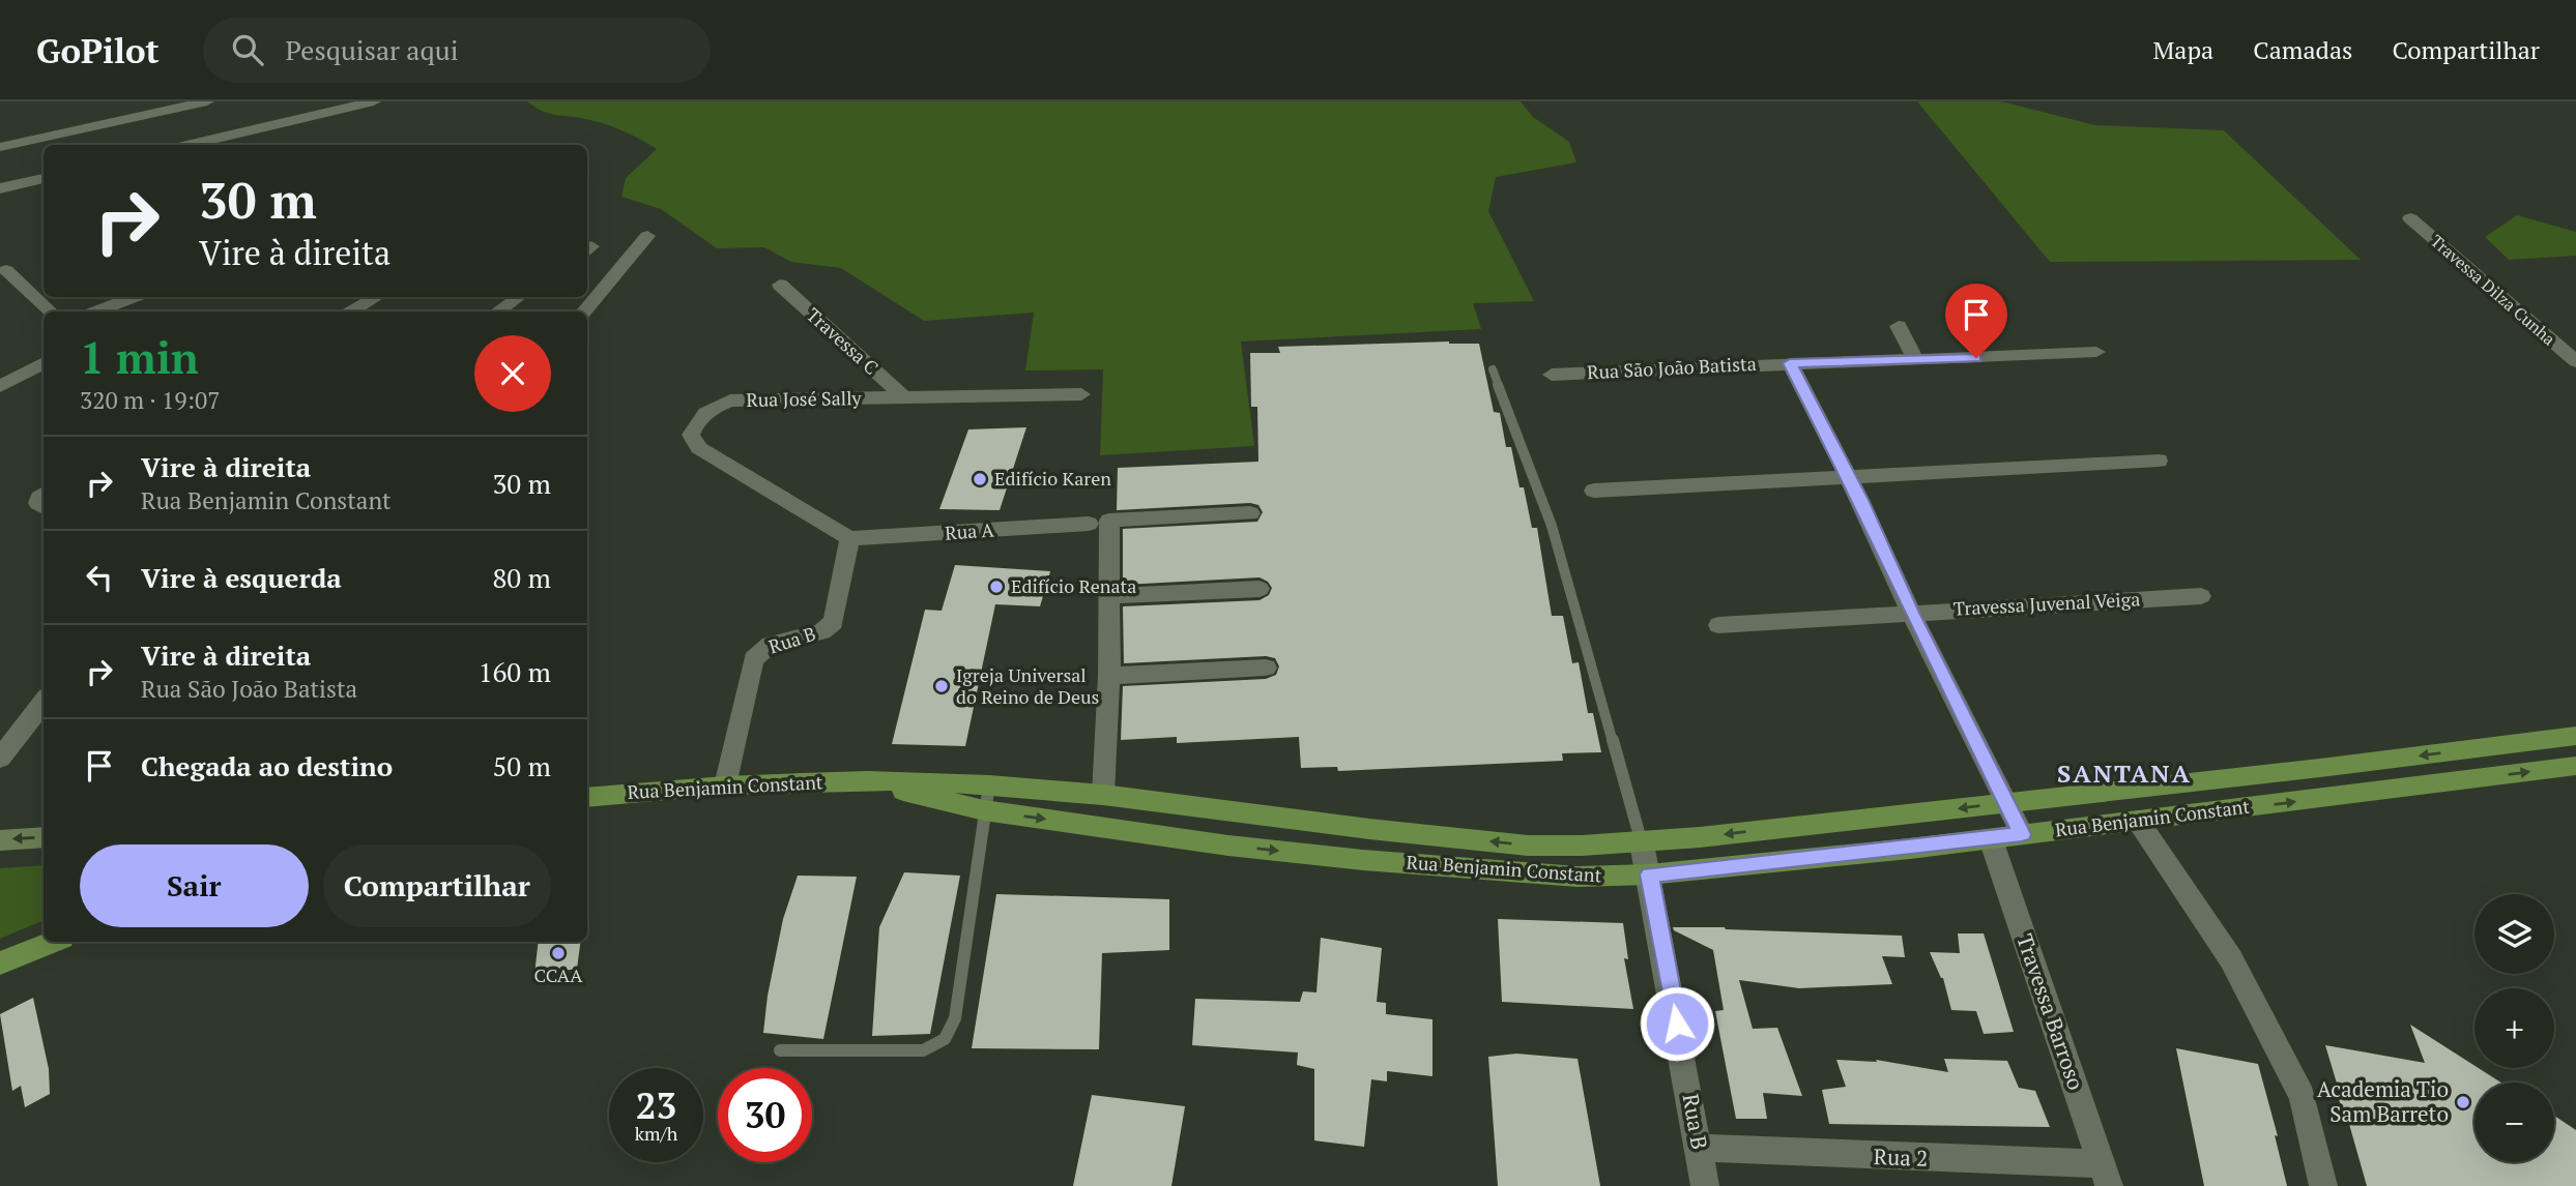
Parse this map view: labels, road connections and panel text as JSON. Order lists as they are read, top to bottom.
{
  "streets": {
    "main road": ["Rua Benjamin Constant"],
    "street": [
      "Travessa Dilza Cunha",
      "Travessa C",
      "Rua São João Batista",
      "Rua José Sally",
      "Rua A",
      "Travessa Juvenal Veiga",
      "Rua B",
      "Travessa Barroso",
      "Rua 2"
    ]
  },
  "crossings": [
    ["Travessa C", "Rua José Sally"],
    ["Rua José Sally", "Rua A"],
    ["Rua José Sally", "Rua B"],
    ["Rua A", "Rua B"],
    ["Rua B", "Rua Benjamin Constant"],
    ["Rua B", "Rua 2"],
    ["Rua Benjamin Constant", "Travessa Barroso"],
    ["Travessa Barroso", "Rua 2"]
  ],
  "districts": ["SANTANA"],
  "places": [
    "Edifício Karen",
    "Edifício Renata",
    "Igreja Universal do Reino de Deus",
    "CCAA",
    "Academia Tio Sam Barreto"
  ],
  "page": {
    "header": "GoPilot",
    "search": "Pesquisar aqui",
    "nav": ["Mapa", "Camadas", "Compartilhar"],
    "turn": ["30 m", "Vire à direita"],
    "heading": ["1 min", "320 m · 19:07"],
    "list": [
      {
        "name": "Vire à direita",
        "note": "Rua Benjamin Constant",
        "value": "30 m"
      },
      {
        "name": "Vire à esquerda",
        "value": "80 m"
      },
      {
        "name": "Vire à direita",
        "note": "Rua São João Batista",
        "value": "160 m"
      },
      {
        "name": "Chegada ao destino",
        "value": "50 m"
      }
    ],
    "buttons": ["Sair", "Compartilhar"],
    "map_buttons": ["+", "−"],
    "speed": "23 km/h",
    "limit": "30"
  }
}
